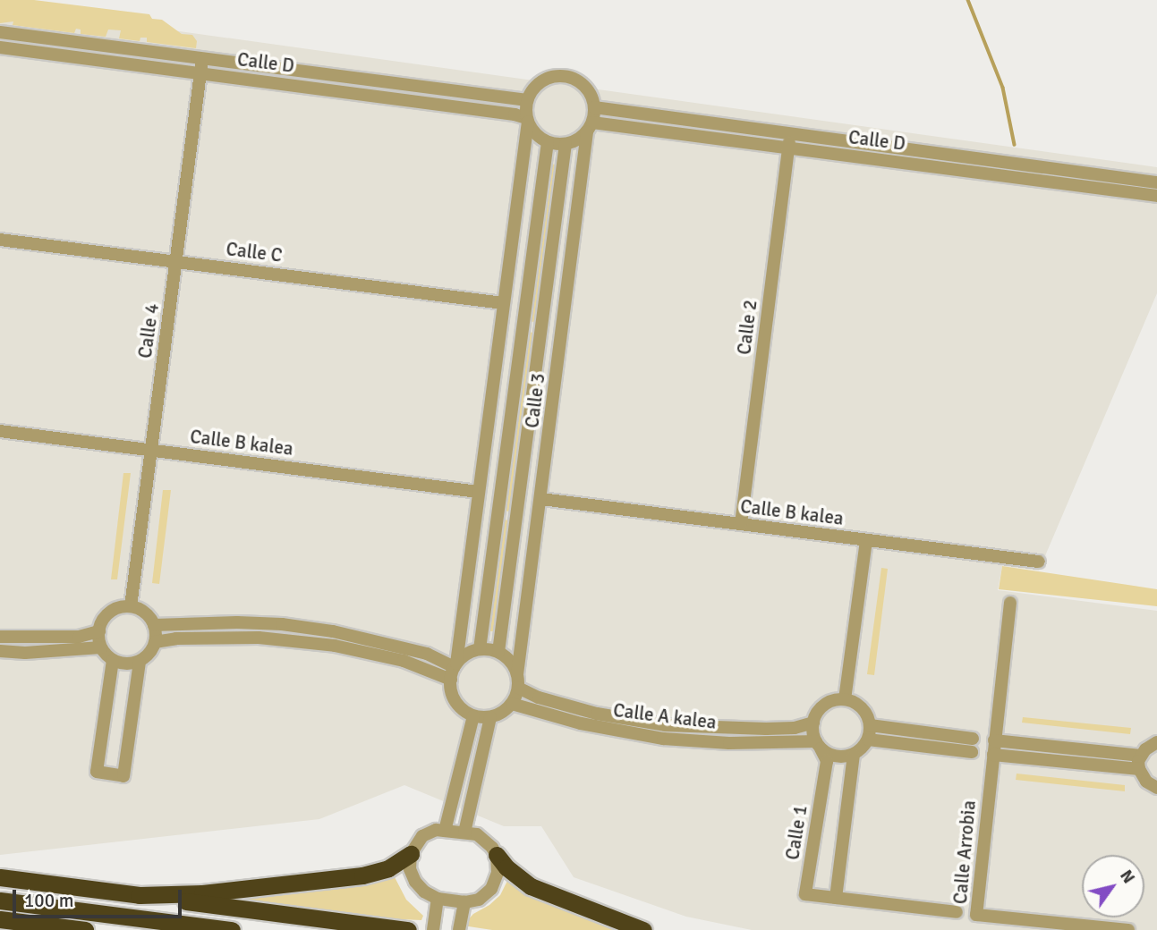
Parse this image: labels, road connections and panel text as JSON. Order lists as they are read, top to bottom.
{
  "streets": {
    "street": [
      "Calle D",
      "Calle C",
      "Calle 2",
      "Calle 4",
      "Calle 3",
      "Calle B kalea",
      "Calle A kalea",
      "Calle 1",
      "Calle Arrobia"
    ]
  },
  "crossings": [
    ["Calle D", "Calle 2"],
    ["Calle D", "Calle 4"],
    ["Calle D", "Calle 3"],
    ["Calle C", "Calle 4"],
    ["Calle 2", "Calle B kalea"],
    ["Calle 4", "Calle B kalea"],
    ["Calle 3", "Calle B kalea"],
    ["Calle 3", "Calle A kalea"],
    ["Calle A kalea", "Calle 1"]
  ],
  "scale_bar": "100 m",
  "north": "top right"
}
